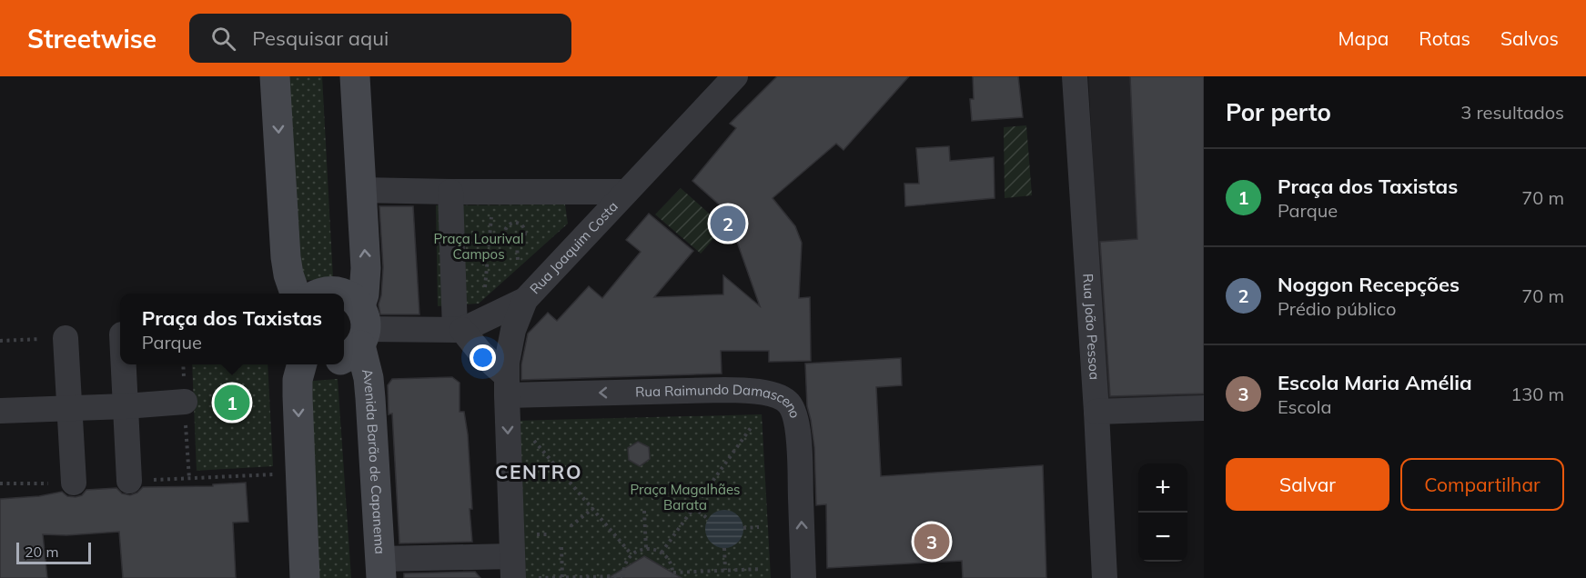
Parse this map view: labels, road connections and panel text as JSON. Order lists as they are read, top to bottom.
{
  "streets": {
    "street": [
      "Rua Joaquim Costa",
      "Rua João Pessoa",
      "Rua Raimundo Damasceno",
      "Avenida Barão de Capanema"
    ]
  },
  "crossings": [
    ["Rua Joaquim Costa", "Avenida Barão de Capanema"]
  ],
  "districts": ["CENTRO"],
  "parks": ["Praça Lourival Campos", "Praça Magalhães Barata"],
  "scale_bar": "20 m",
  "page": {
    "header": "Streetwise",
    "search": "Pesquisar aqui",
    "nav": ["Mapa", "Rotas", "Salvos"],
    "heading": ["Por perto", "3 resultados"],
    "list": [
      {
        "mark": "1",
        "name": "Praça dos Taxistas",
        "note": "Parque",
        "value": "70 m"
      },
      {
        "mark": "2",
        "name": "Noggon Recepções",
        "note": "Prédio público",
        "value": "70 m"
      },
      {
        "mark": "3",
        "name": "Escola Maria Amélia",
        "note": "Escola",
        "value": "130 m"
      }
    ],
    "pins": ["2", "1", "3"],
    "popup": ["Praça dos Taxistas", "Parque"],
    "buttons": ["Salvar", "Compartilhar"],
    "map_buttons": ["+", "−"],
    "scale": "20 m"
  }
}
